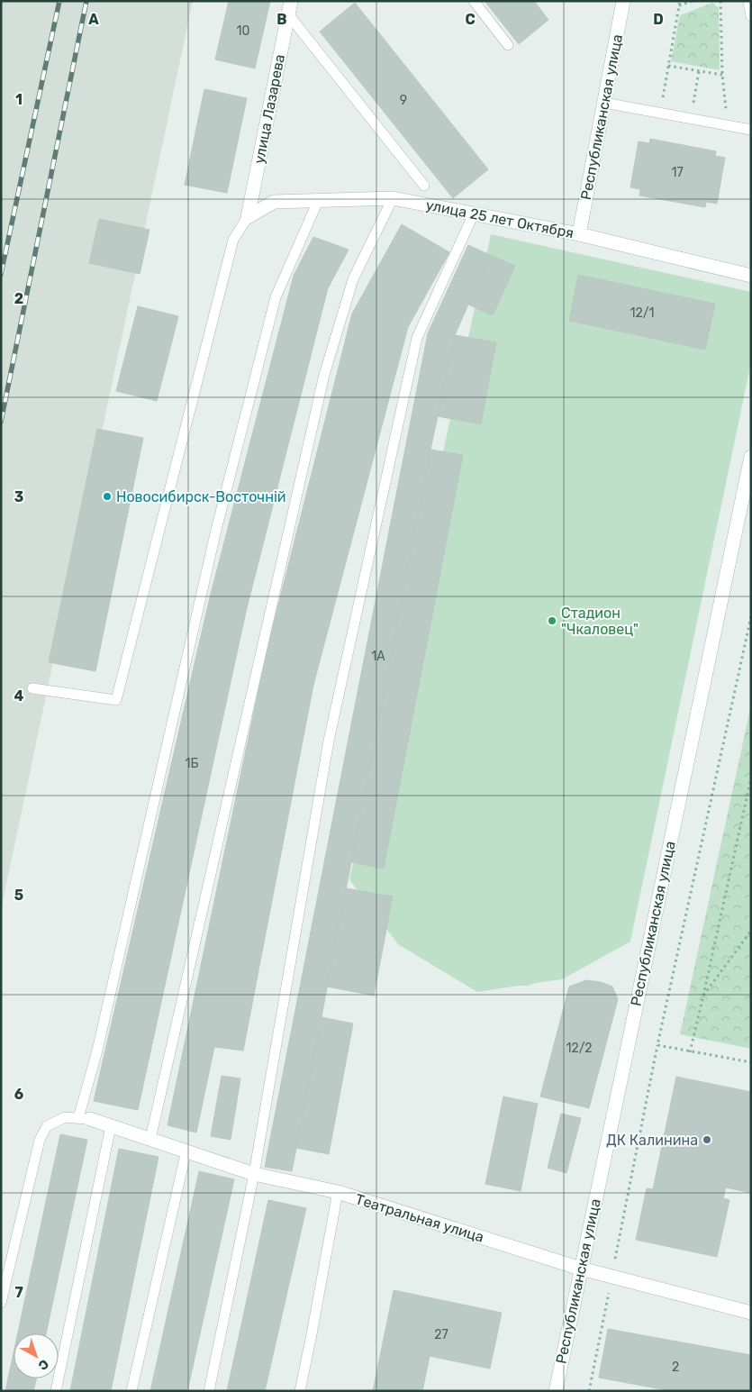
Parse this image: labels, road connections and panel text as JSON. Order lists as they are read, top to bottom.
{
  "streets": {
    "street": [
      "улица Лазарева",
      "Республиканская улица",
      "улица 25 лет Октября",
      "Театральная улица"
    ]
  },
  "crossings": [
    ["улица Лазарева", "улица 25 лет Октября"],
    ["Республиканская улица", "улица 25 лет Октября"],
    ["Республиканская улица", "Театральная улица"]
  ],
  "places": ["Новосибирск-Восточній", "Стадион \"Чкаловец\"", "ДК Калинина"],
  "house_numbers": [
    "10",
    "9",
    "17",
    "12/1",
    "1А",
    "1Б",
    "12/2",
    "27",
    "2"
  ],
  "north": "bottom right",
  "grid": {
    "columns": [
      "A",
      "B",
      "C",
      "D"
    ],
    "rows": [
      "1",
      "2",
      "3",
      "4",
      "5",
      "6",
      "7"
    ]
  }
}
